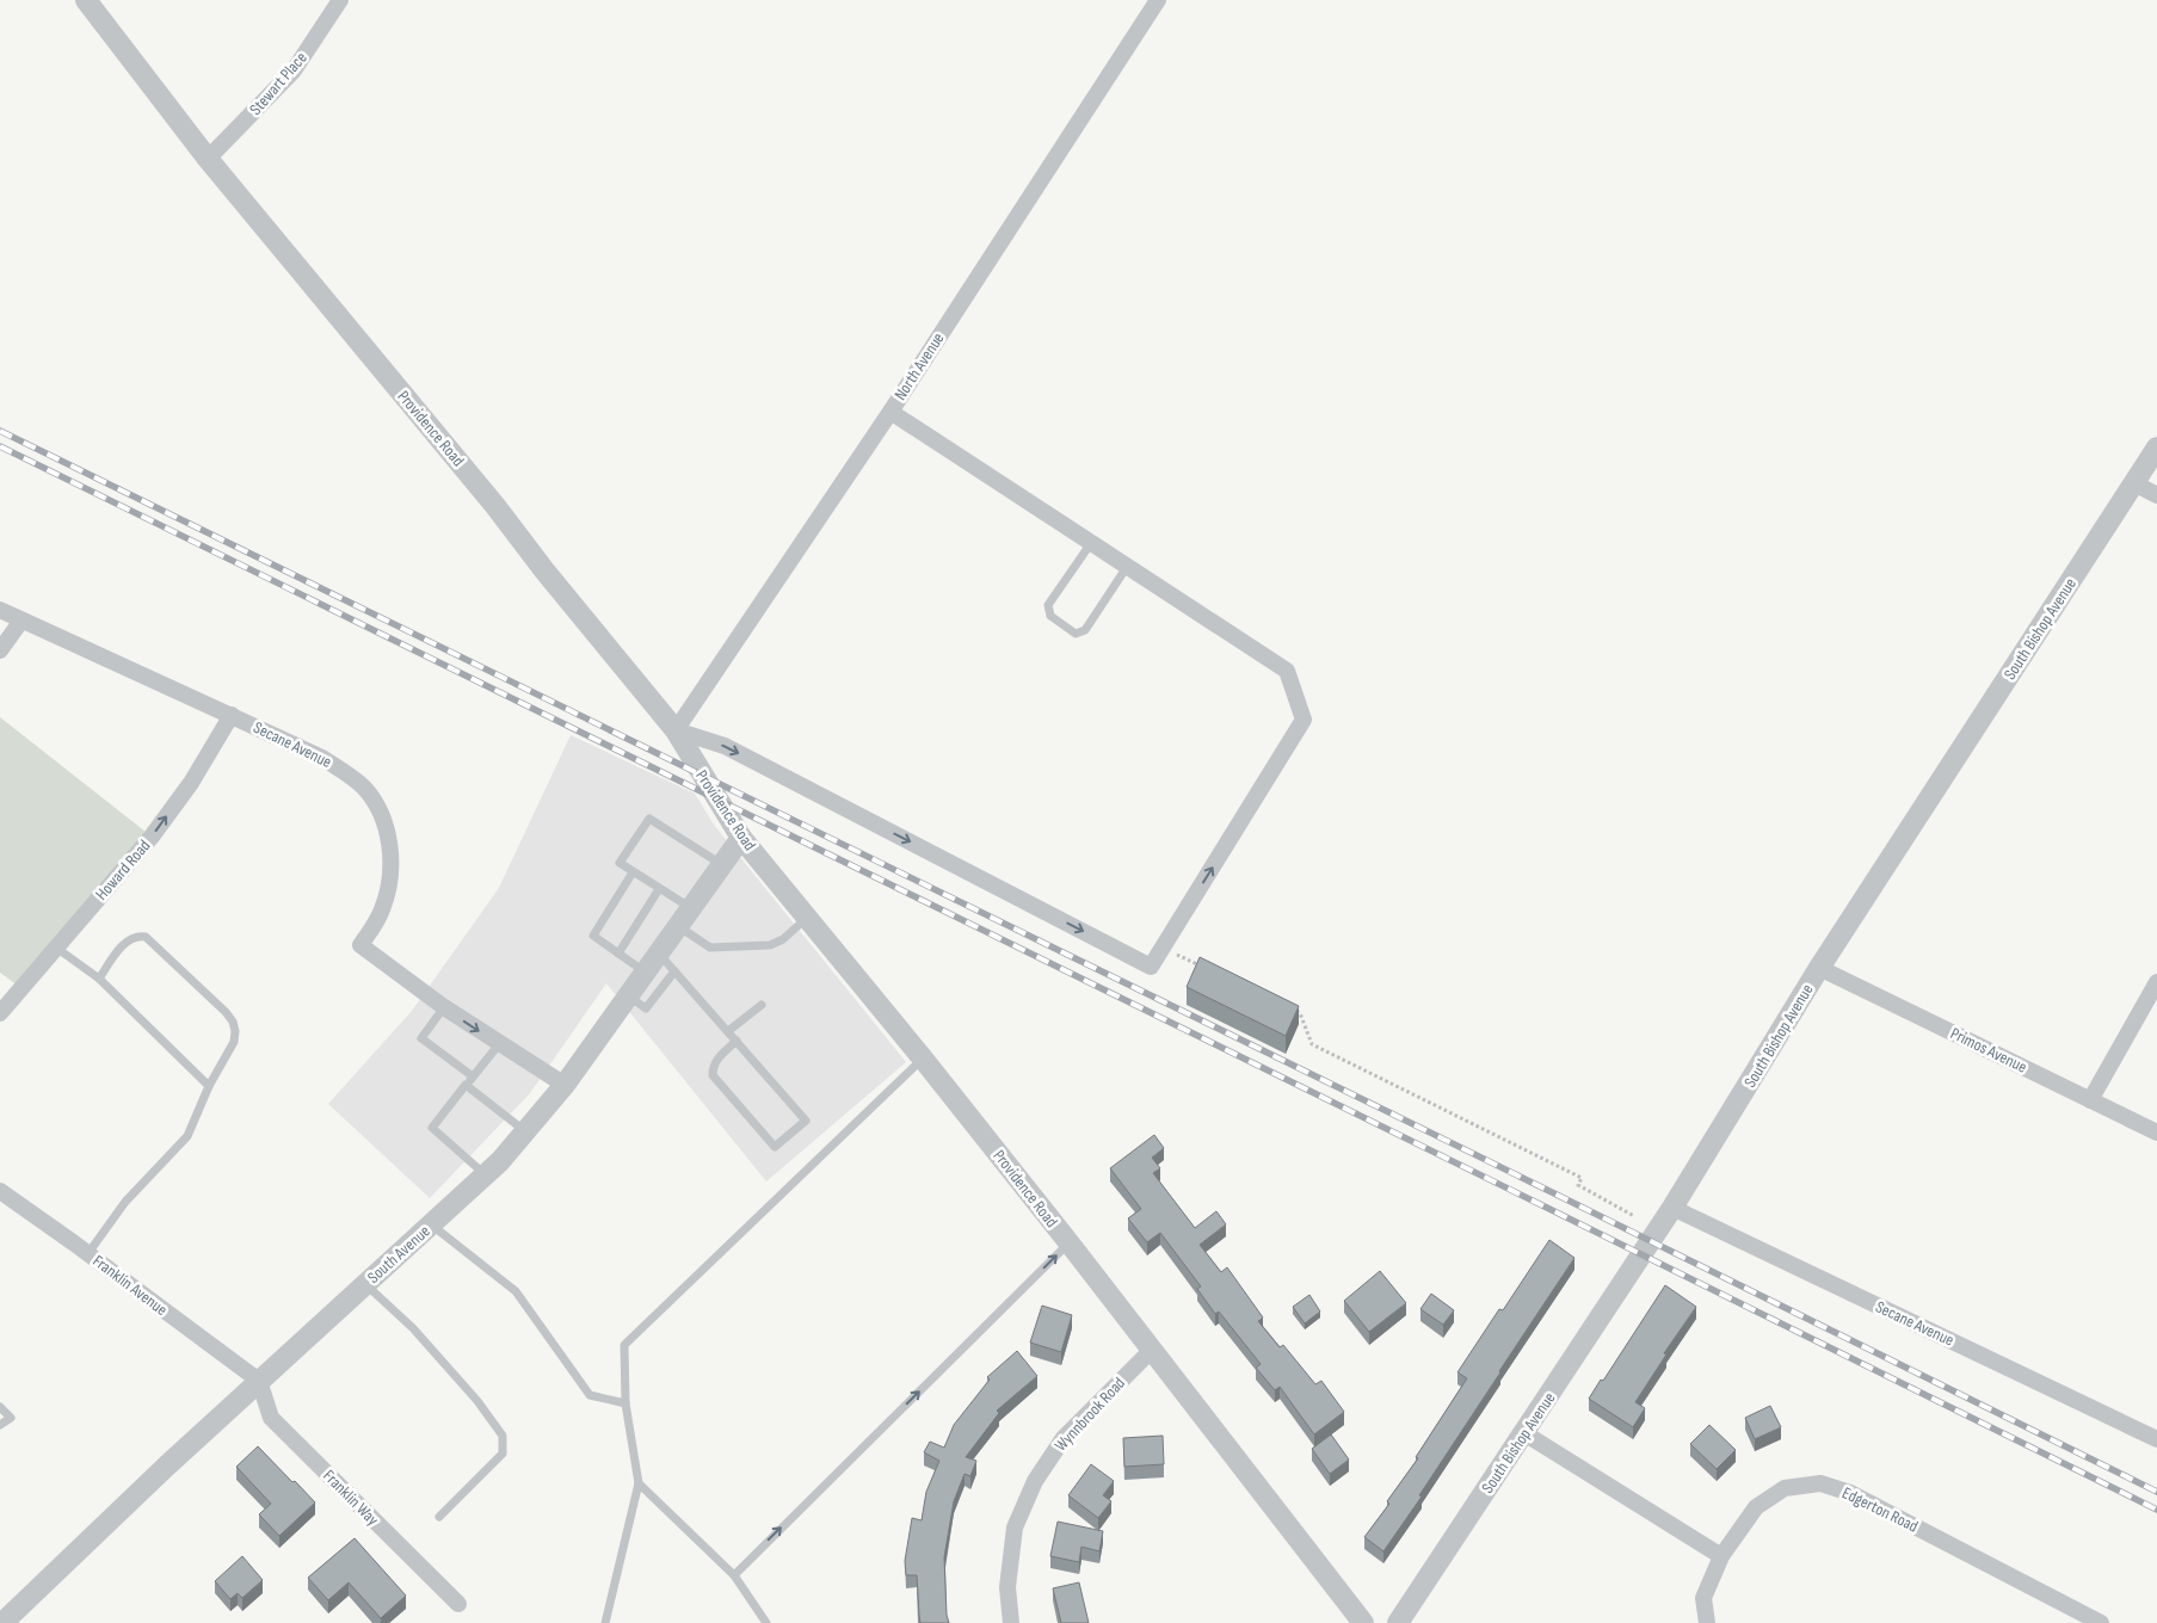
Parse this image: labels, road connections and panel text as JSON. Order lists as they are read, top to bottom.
{
  "streets": {
    "street": [
      "Stewart Place",
      "North Avenue",
      "Providence Road",
      "South Bishop Avenue",
      "Secane Avenue",
      "Howard Road",
      "Primos Avenue",
      "South Avenue",
      "Franklin Avenue",
      "Wynnbrook Road",
      "Franklin Way",
      "Edgerton Road"
    ]
  },
  "crossings": [
    ["Stewart Place", "Providence Road"],
    ["North Avenue", "Providence Road"],
    ["Providence Road", "South Avenue"],
    ["Providence Road", "Wynnbrook Road"],
    ["South Bishop Avenue", "Secane Avenue"],
    ["South Bishop Avenue", "Primos Avenue"],
    ["Secane Avenue", "Howard Road"],
    ["Secane Avenue", "South Avenue"],
    ["South Avenue", "Franklin Avenue"],
    ["South Avenue", "Franklin Way"],
    ["Franklin Avenue", "Franklin Way"]
  ],
  "one_way": ["Howard Road"]
}
